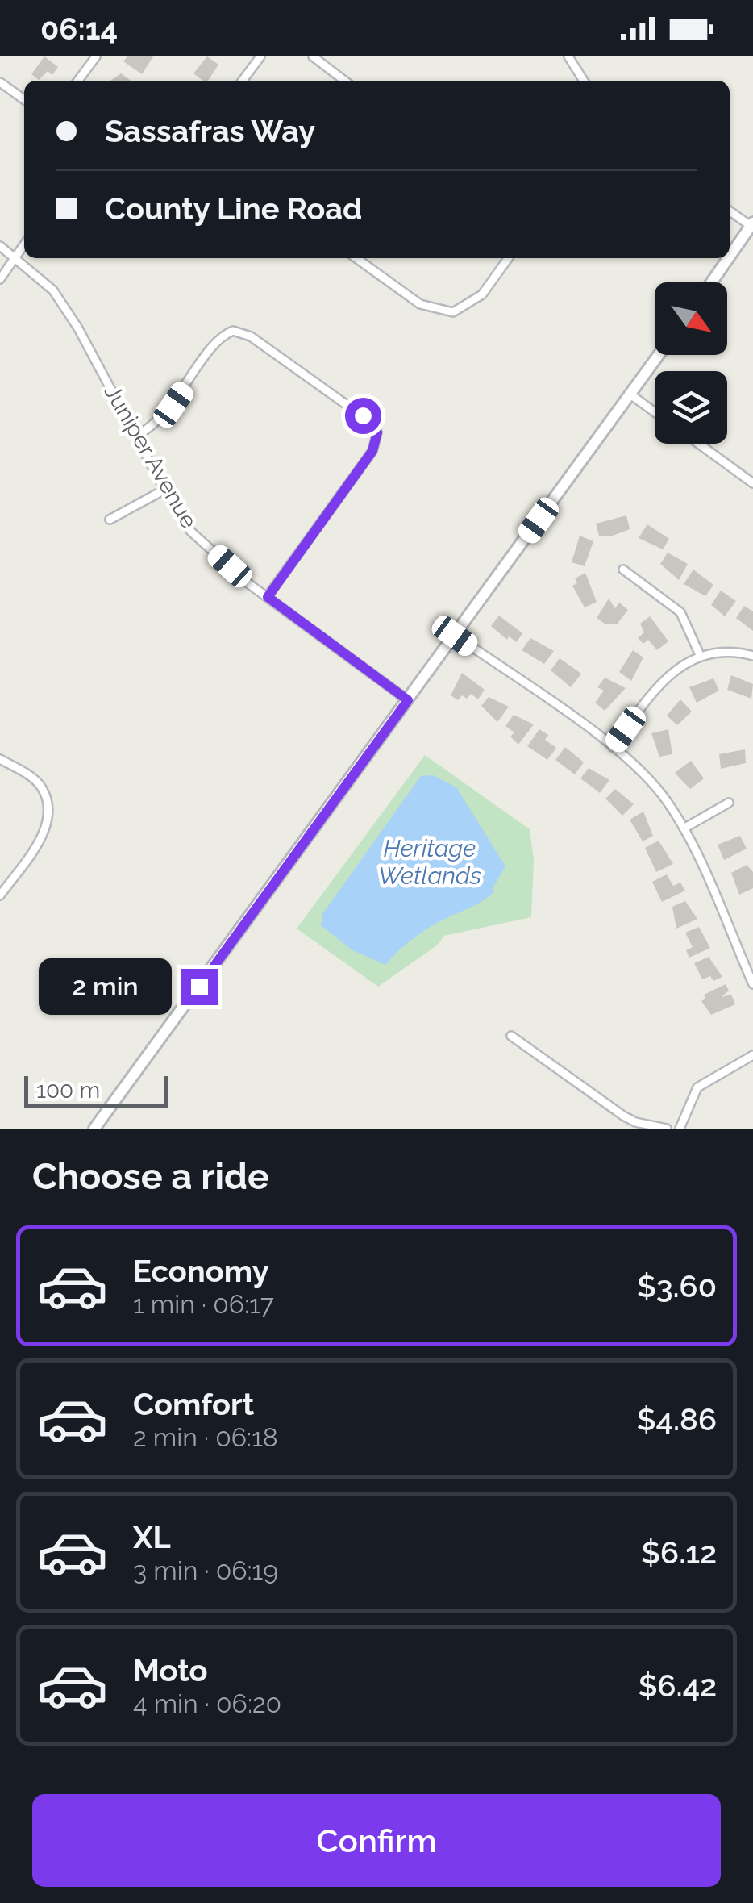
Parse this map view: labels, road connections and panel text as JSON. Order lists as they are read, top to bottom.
{
  "streets": {
    "street": ["Juniper Avenue"]
  },
  "water": ["Heritage Wetlands"],
  "scale_bar": "100 m",
  "north": "bottom right",
  "page": {
    "status": "06:14",
    "banner": ["Sassafras Way", "County Line Road"],
    "bubble": "2 min",
    "scale": "100 m",
    "heading": "Choose a ride",
    "list": [
      {
        "name": "Economy",
        "note": "1 min · 06:17",
        "value": "$3.60"
      },
      {
        "name": "Comfort",
        "note": "2 min · 06:18",
        "value": "$4.86"
      },
      {
        "name": "XL",
        "note": "3 min · 06:19",
        "value": "$6.12"
      },
      {
        "name": "Moto",
        "note": "4 min · 06:20",
        "value": "$6.42"
      }
    ],
    "buttons": "Confirm"
  }
}
